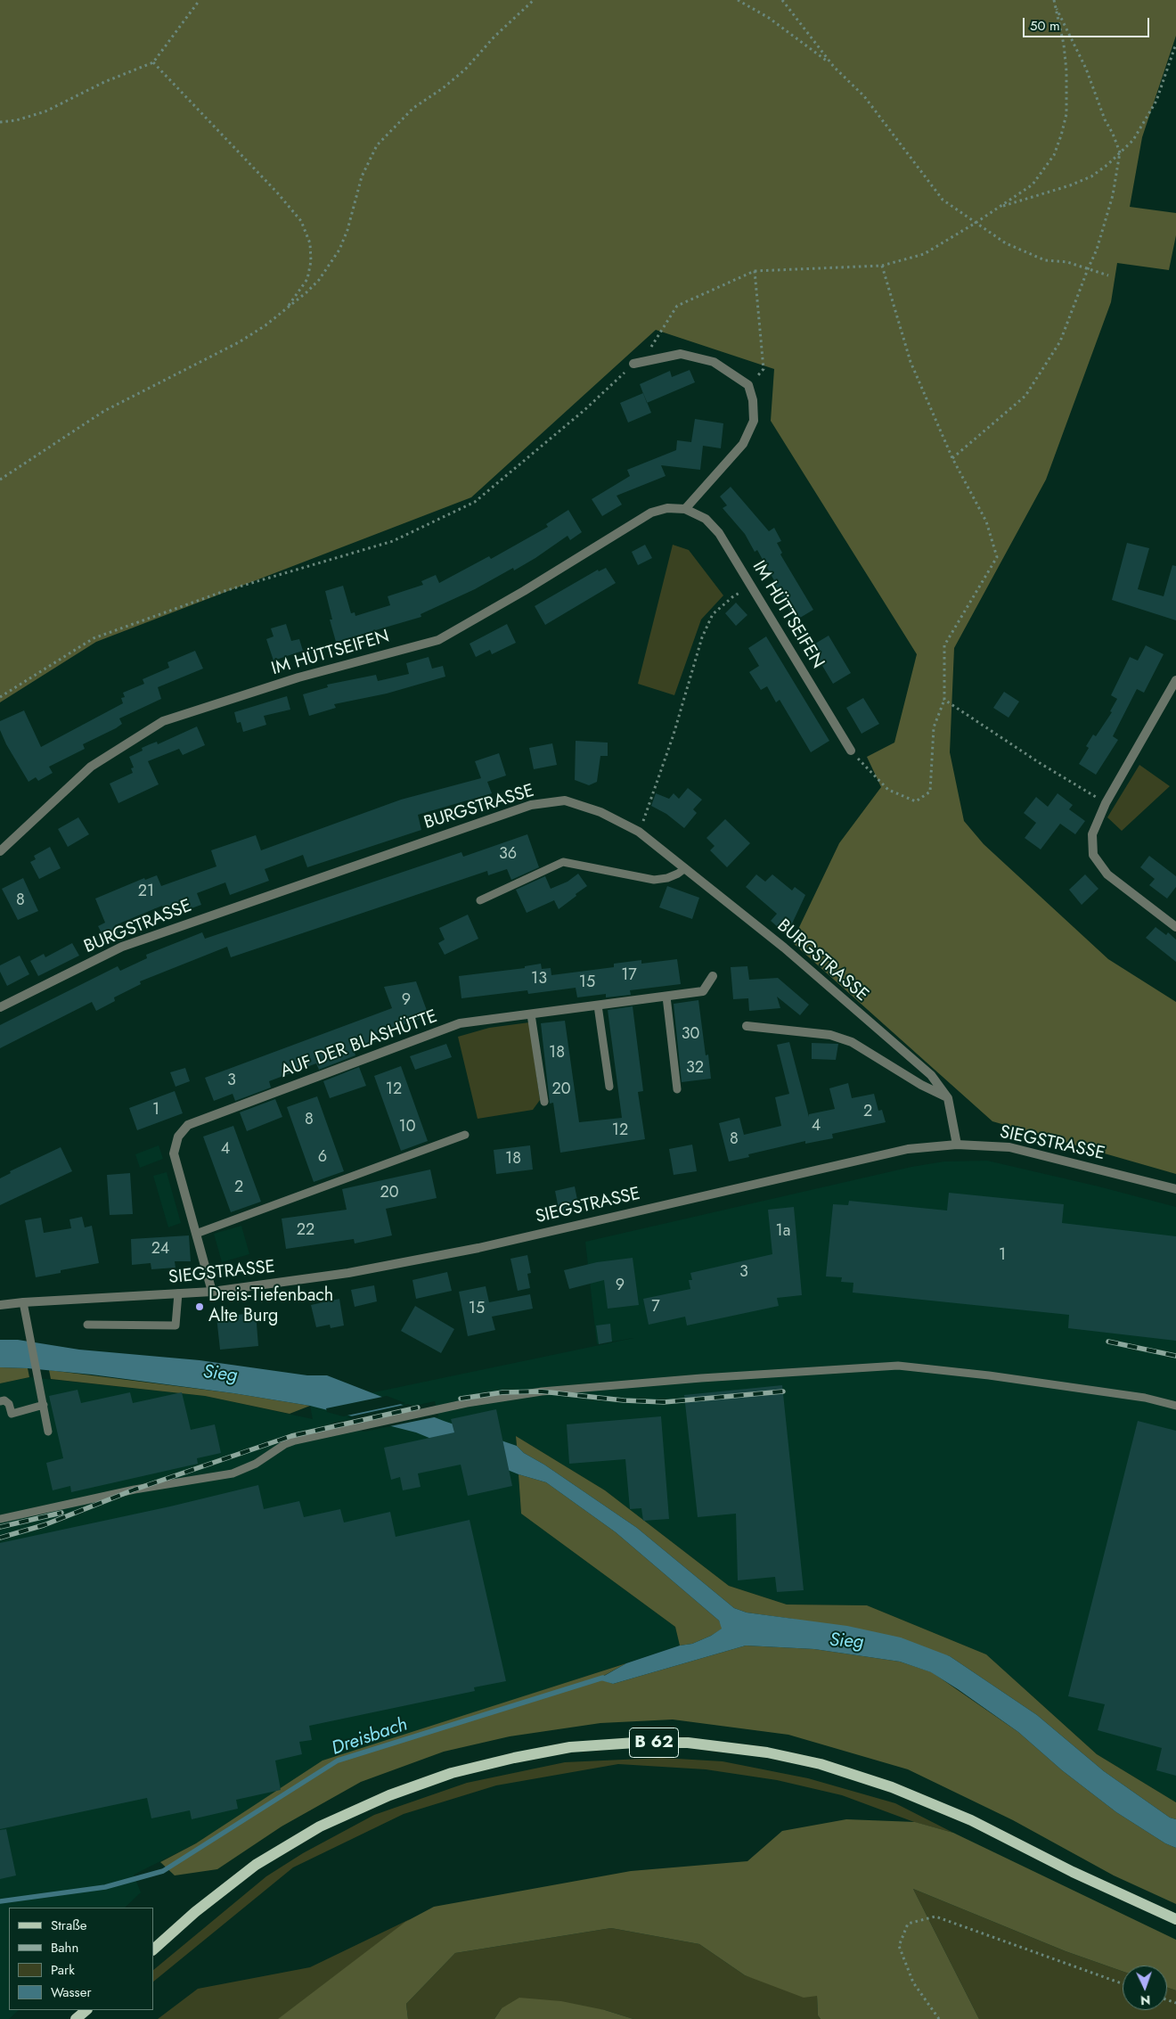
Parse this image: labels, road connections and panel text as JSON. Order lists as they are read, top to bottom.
{
  "streets": {
    "main road": ["B 62"],
    "street": [
      "IM HÜTTSEIFEN",
      "BURGSTRASSE",
      "AUF DER BLASHÜTTE",
      "SIEGSTRASSE"
    ]
  },
  "crossings": [
    ["BURGSTRASSE", "SIEGSTRASSE"],
    ["AUF DER BLASHÜTTE", "SIEGSTRASSE"]
  ],
  "water": ["Sieg", "Dreisbach"],
  "places": ["Dreis-Tiefenbach Alte Burg"],
  "house_numbers": [
    "36",
    "21",
    "8",
    "17",
    "13",
    "15",
    "9",
    "30",
    "18",
    "32",
    "3",
    "12",
    "20",
    "1",
    "2",
    "8",
    "4",
    "10",
    "12",
    "8",
    "4",
    "6",
    "18",
    "2",
    "20",
    "22",
    "1a",
    "24",
    "1",
    "3",
    "9",
    "7",
    "15"
  ],
  "legend": [
    "Straße",
    "Bahn",
    "Park",
    "Wasser"
  ],
  "scale_bar": "50 m",
  "north": "bottom"
}
